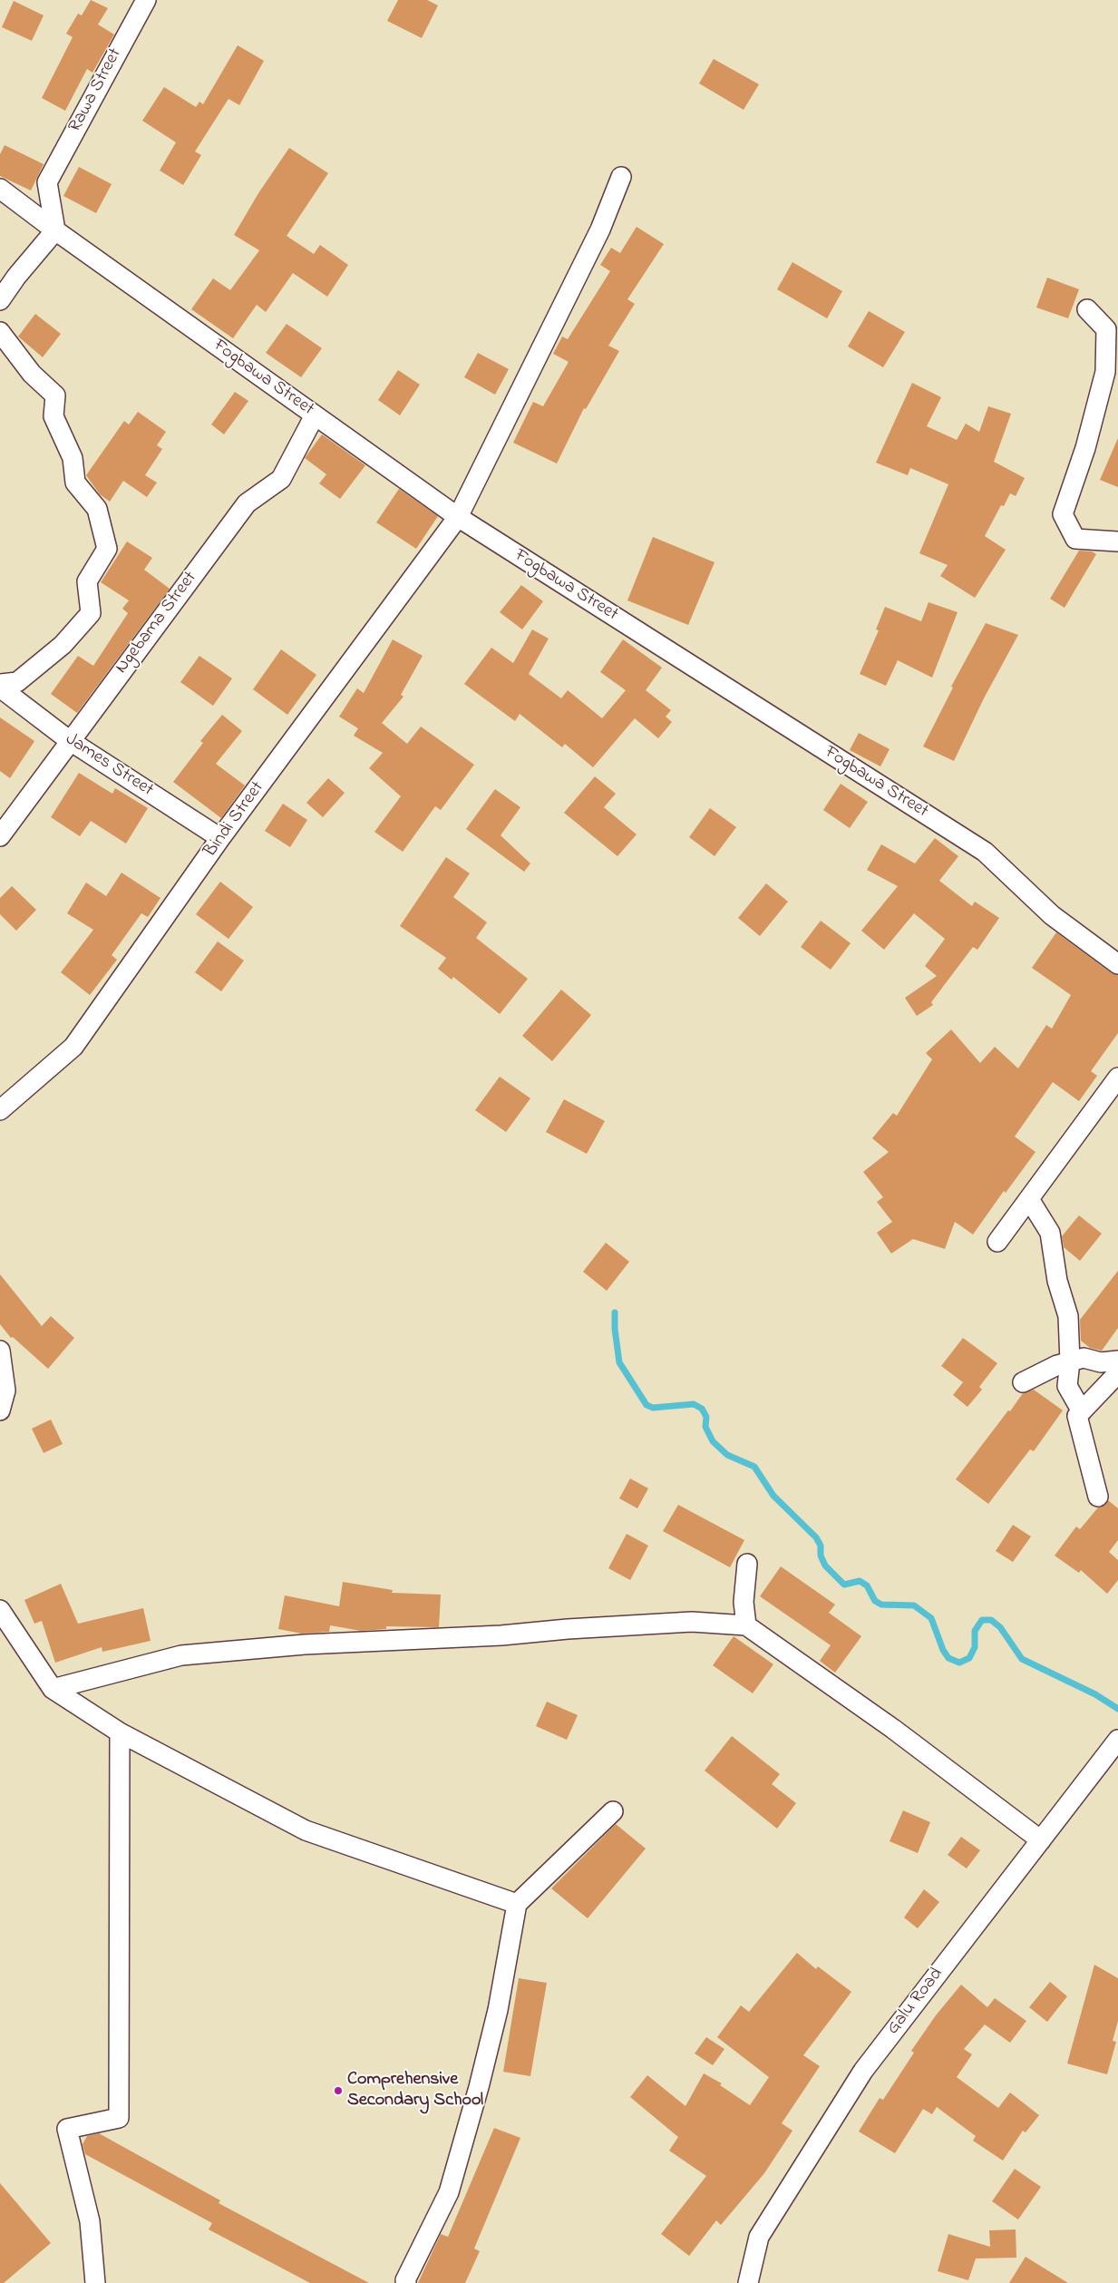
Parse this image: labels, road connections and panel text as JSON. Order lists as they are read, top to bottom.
{
  "streets": {
    "street": [
      "Rawa Street",
      "Fogbawa Street",
      "Ngebama Street",
      "James Street",
      "Bindi Street",
      "Galu Road"
    ]
  },
  "crossings": [
    ["Rawa Street", "Fogbawa Street"],
    ["Fogbawa Street", "Ngebama Street"],
    ["Fogbawa Street", "Bindi Street"],
    ["Ngebama Street", "James Street"],
    ["James Street", "Bindi Street"]
  ],
  "places": ["Comprehensive Secondary School"]
}
